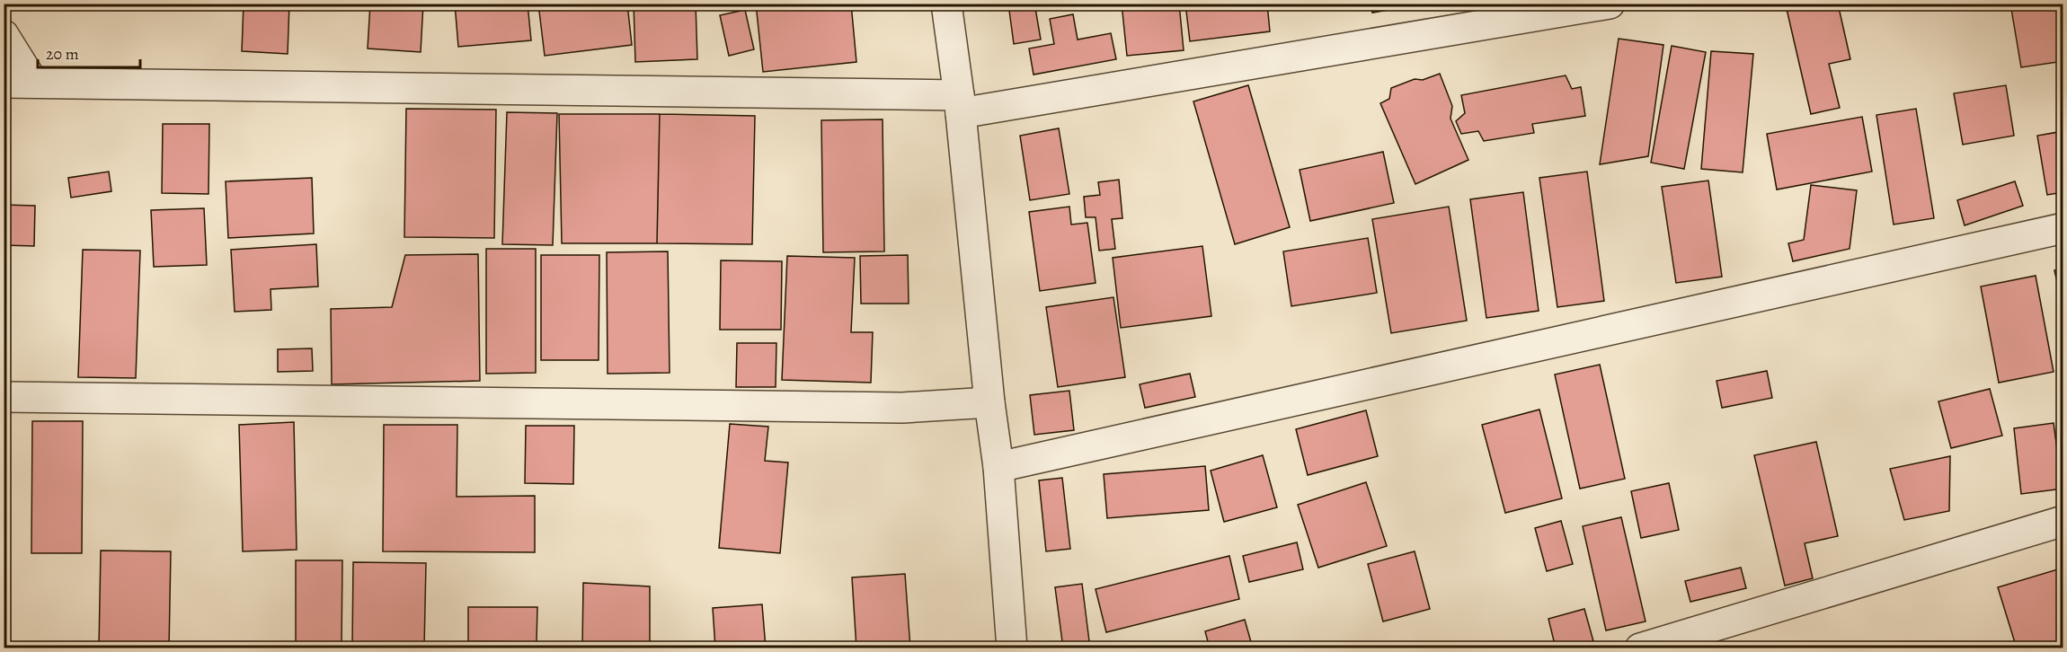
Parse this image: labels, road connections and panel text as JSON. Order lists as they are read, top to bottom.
{
  "scale_bar": "20 m"
}
